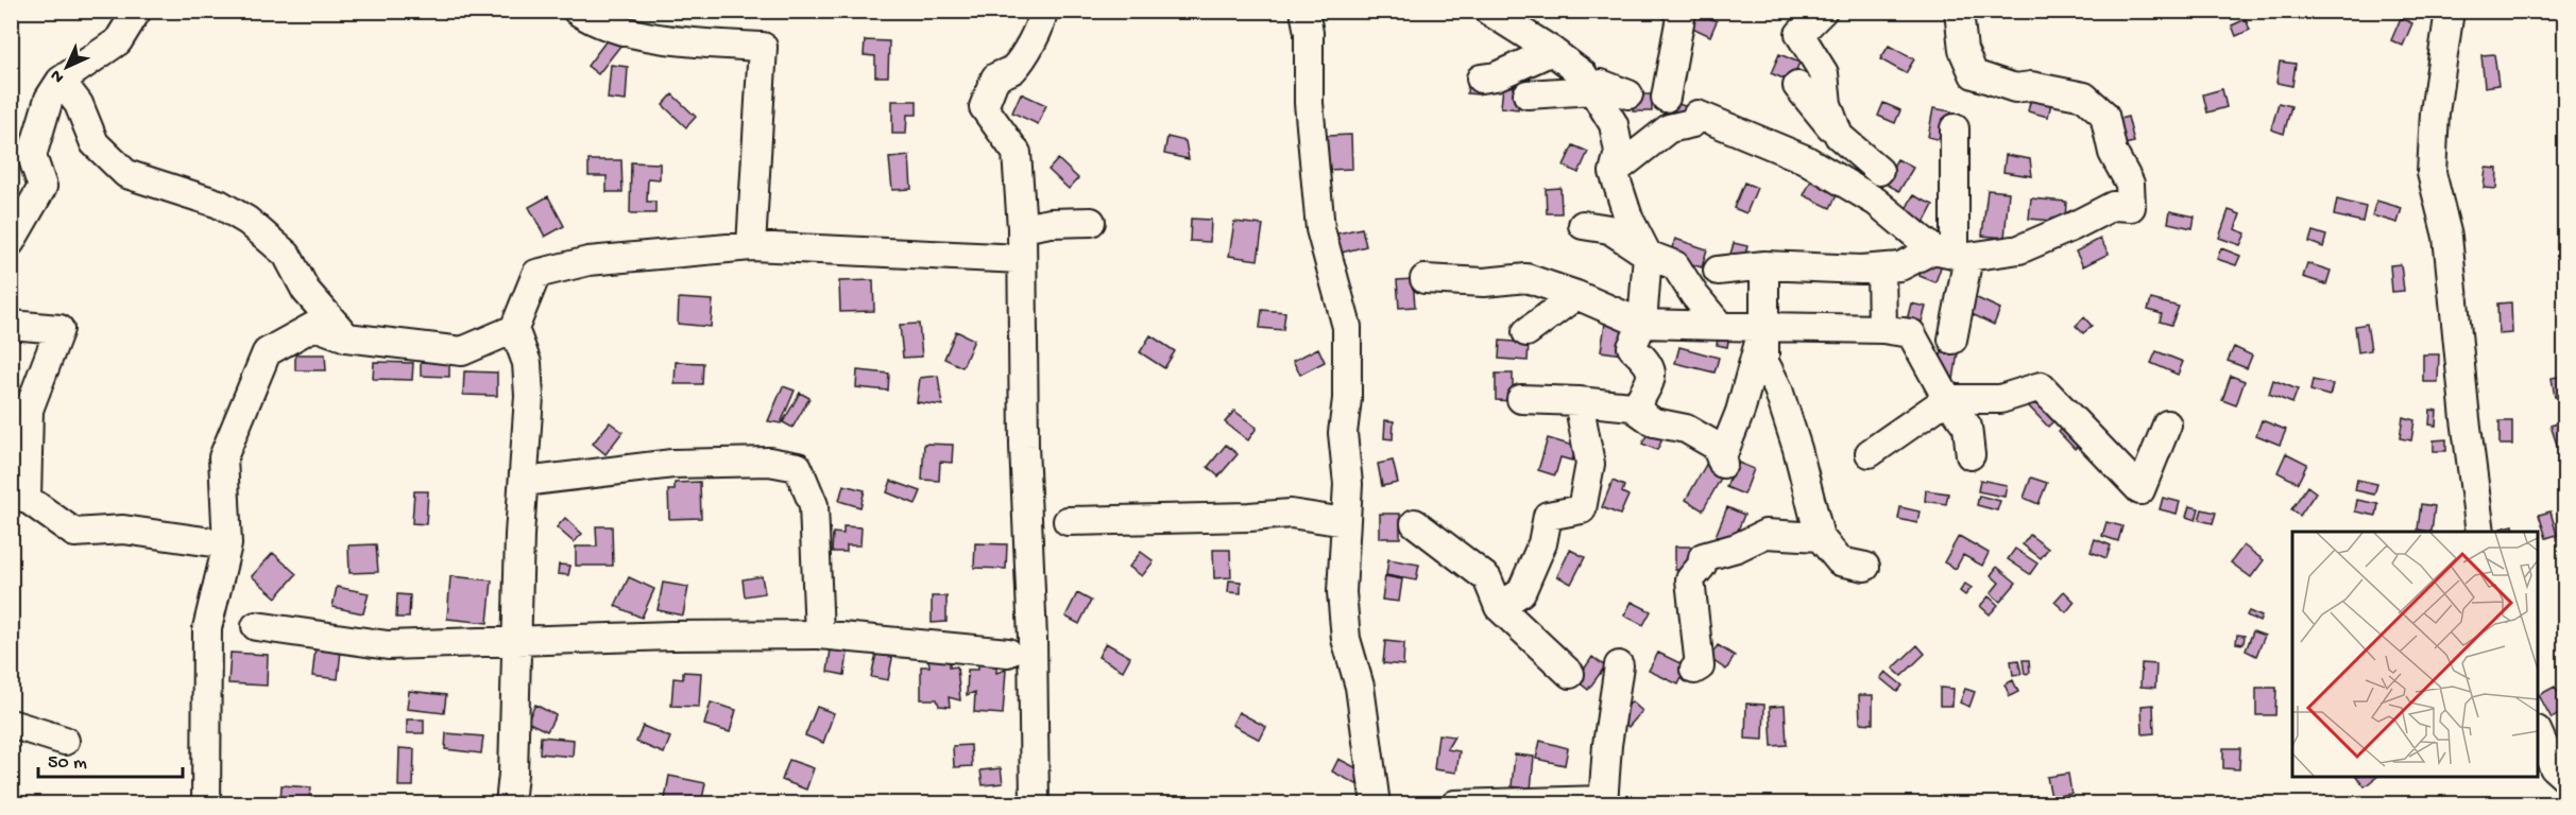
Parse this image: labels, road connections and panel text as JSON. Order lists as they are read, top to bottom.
{
  "scale_bar": "50 m",
  "north": "bottom left"
}
